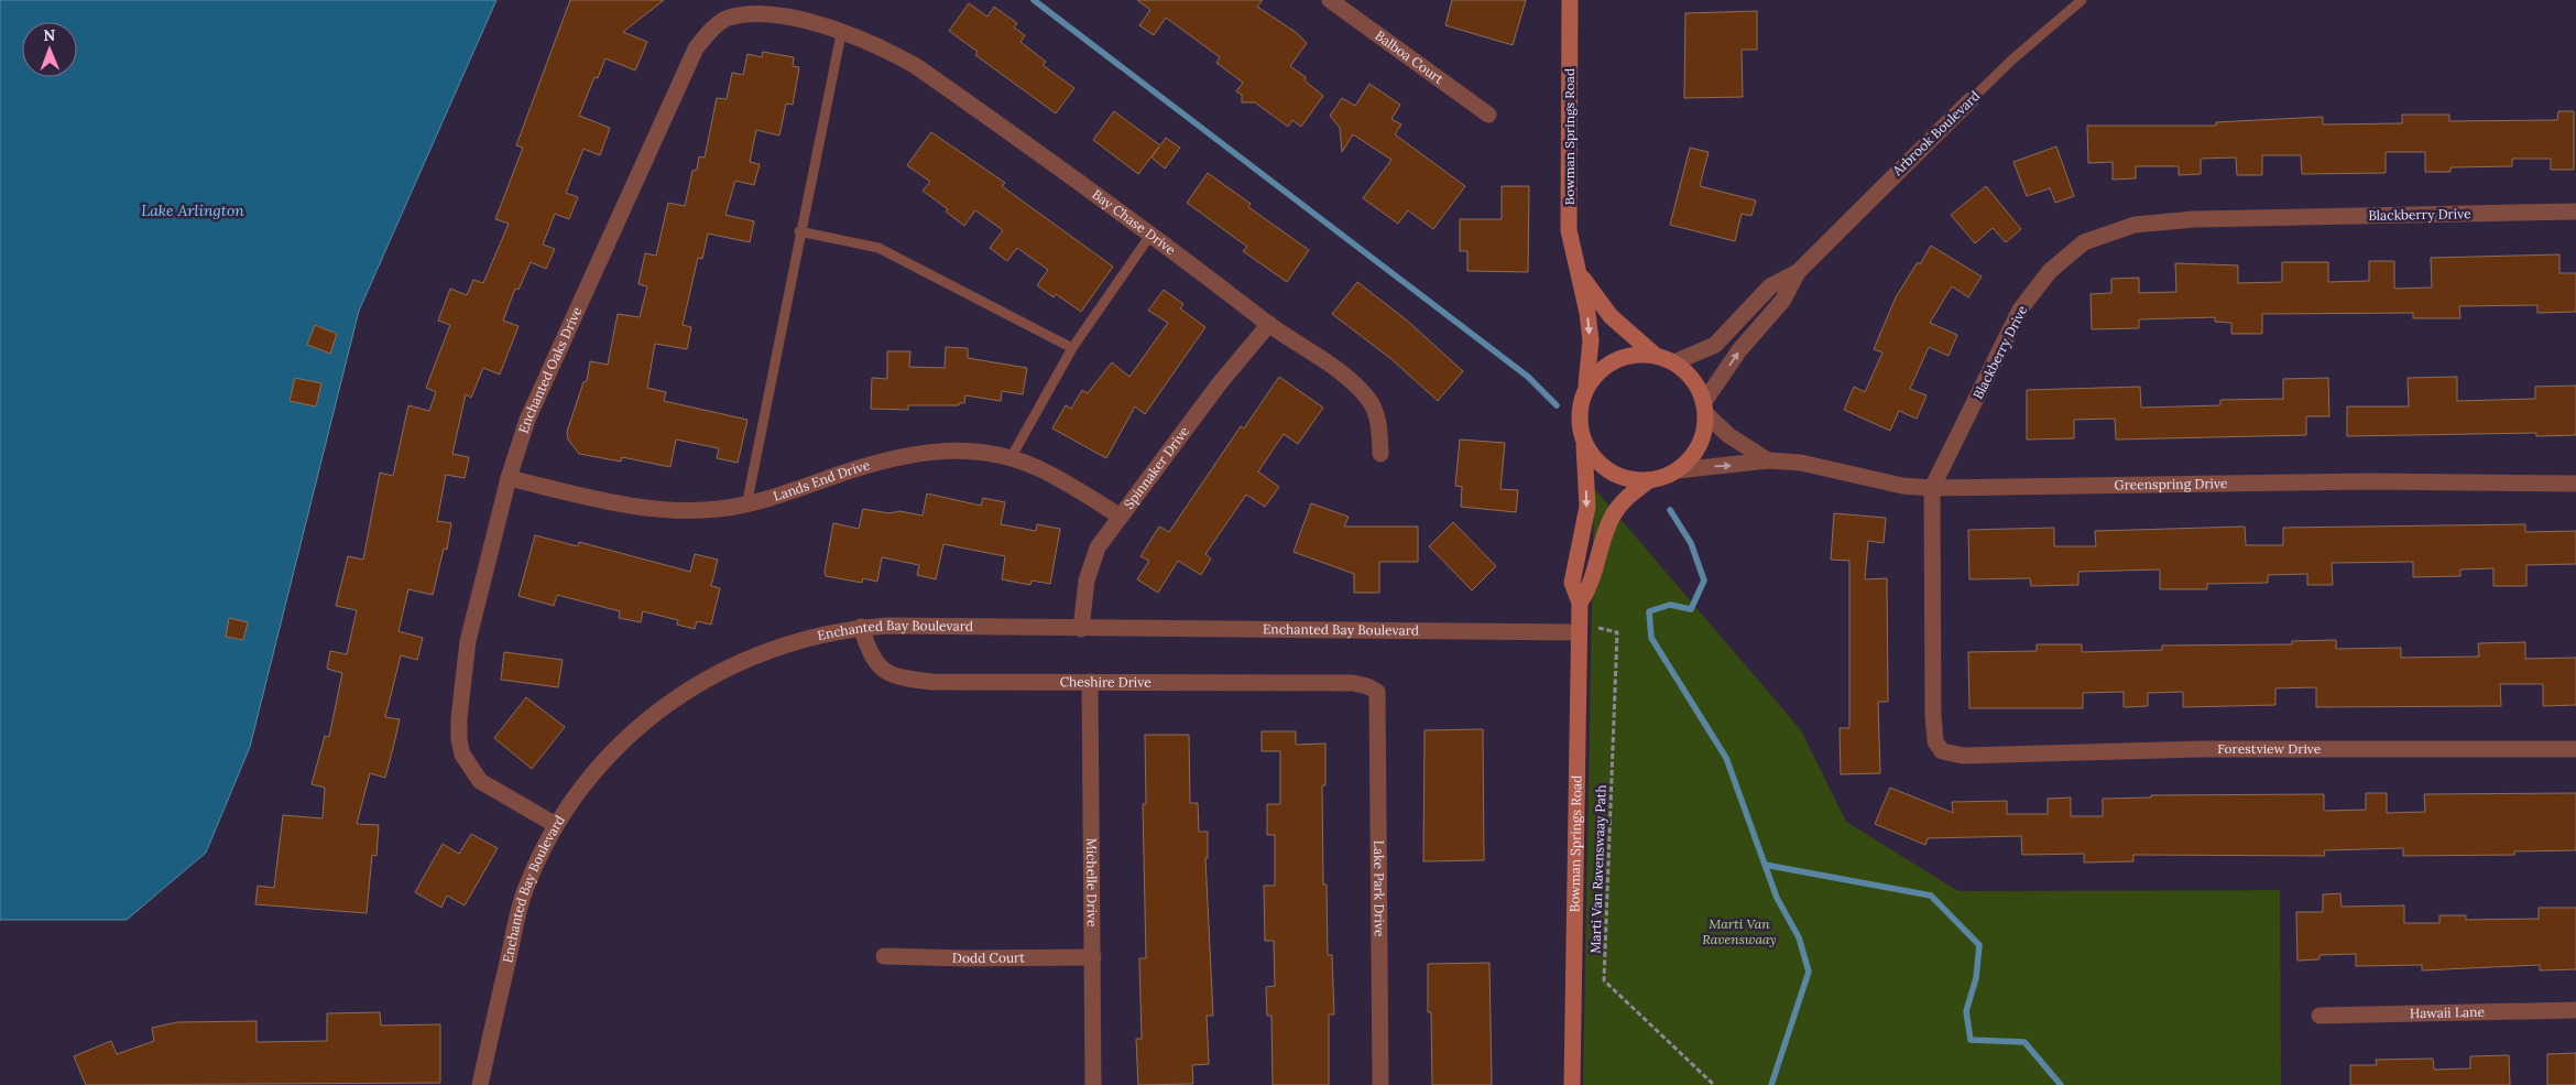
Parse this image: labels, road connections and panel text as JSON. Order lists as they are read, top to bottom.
{
  "streets": {
    "street": [
      "Balboa Court",
      "Arbrook Boulevard",
      "Bowman Springs Road",
      "Blackberry Drive",
      "Bay Chase Drive",
      "Enchanted Oaks Drive",
      "Spinnaker Drive",
      "Lands End Drive",
      "Greenspring Drive",
      "Enchanted Bay Boulevard",
      "Cheshire Drive",
      "Forestview Drive",
      "Michelle Drive",
      "Lake Park Drive",
      "Dodd Court",
      "Hawaii Lane"
    ],
    "path": ["Marti Van Ravenswaay Path"]
  },
  "crossings": [
    ["Arbrook Boulevard", "Bowman Springs Road"],
    ["Arbrook Boulevard", "Greenspring Drive"],
    ["Bowman Springs Road", "Greenspring Drive"],
    ["Bowman Springs Road", "Enchanted Bay Boulevard"],
    ["Bowman Springs Road", "Marti Van Ravenswaay Path"],
    ["Blackberry Drive", "Greenspring Drive"],
    ["Blackberry Drive", "Forestview Drive"],
    ["Bay Chase Drive", "Enchanted Oaks Drive"],
    ["Bay Chase Drive", "Spinnaker Drive"],
    ["Enchanted Oaks Drive", "Lands End Drive"],
    ["Enchanted Oaks Drive", "Enchanted Bay Boulevard"],
    ["Spinnaker Drive", "Lands End Drive"],
    ["Spinnaker Drive", "Enchanted Bay Boulevard"],
    ["Enchanted Bay Boulevard", "Cheshire Drive"],
    ["Enchanted Bay Boulevard", "Marti Van Ravenswaay Path"],
    ["Cheshire Drive", "Michelle Drive"],
    ["Cheshire Drive", "Lake Park Drive"],
    ["Michelle Drive", "Dodd Court"]
  ],
  "water": ["Lake Arlington"],
  "parks": ["Marti Van Ravenswaay"],
  "north": "top"
}
